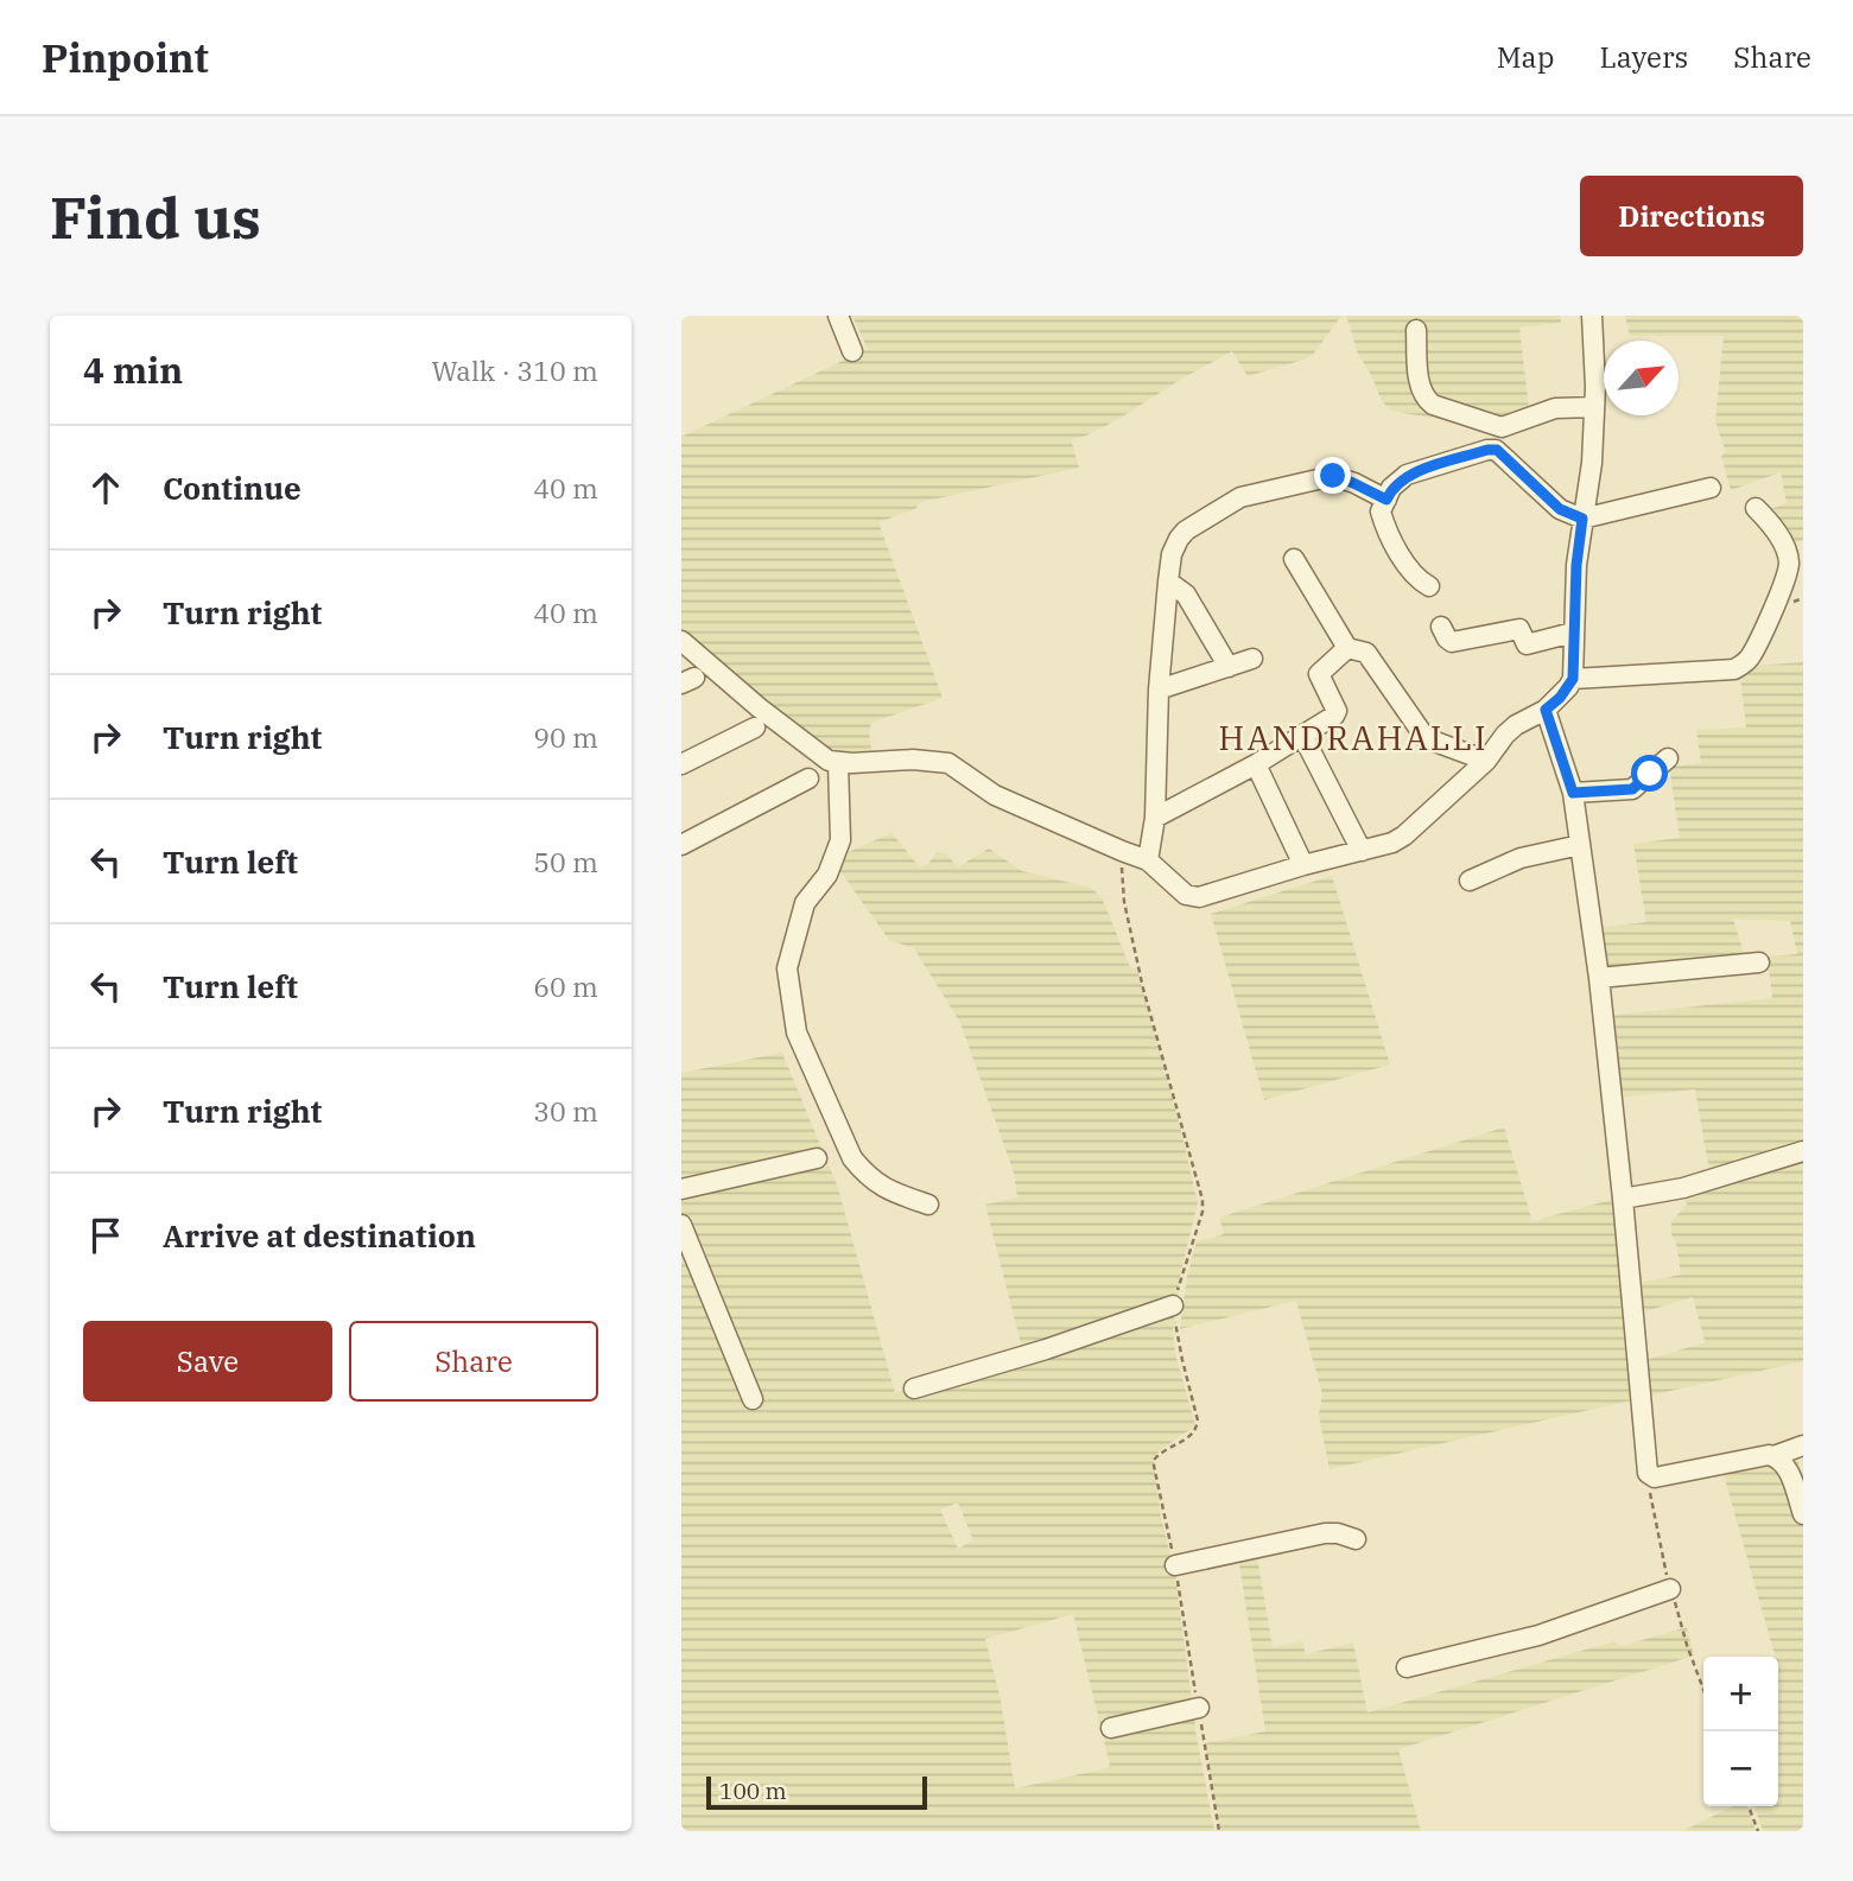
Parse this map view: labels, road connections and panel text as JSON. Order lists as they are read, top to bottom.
{
  "districts": ["HANDRAHALLI"],
  "scale_bar": "100 m",
  "north": "top right",
  "page": {
    "header": "Pinpoint",
    "nav": ["Map", "Layers", "Share"],
    "buttons": [
      "Directions",
      ["Save", "Share"]
    ],
    "title": "Find us",
    "heading": ["4 min", "Walk · 310 m"],
    "list": [
      ["Continue", "40 m"],
      ["Turn right", "40 m"],
      ["Turn right", "90 m"],
      ["Turn left", "50 m"],
      ["Turn left", "60 m"],
      ["Turn right", "30 m"],
      "Arrive at destination"
    ],
    "map_buttons": ["+", "−"],
    "scale": "100 m"
  }
}
